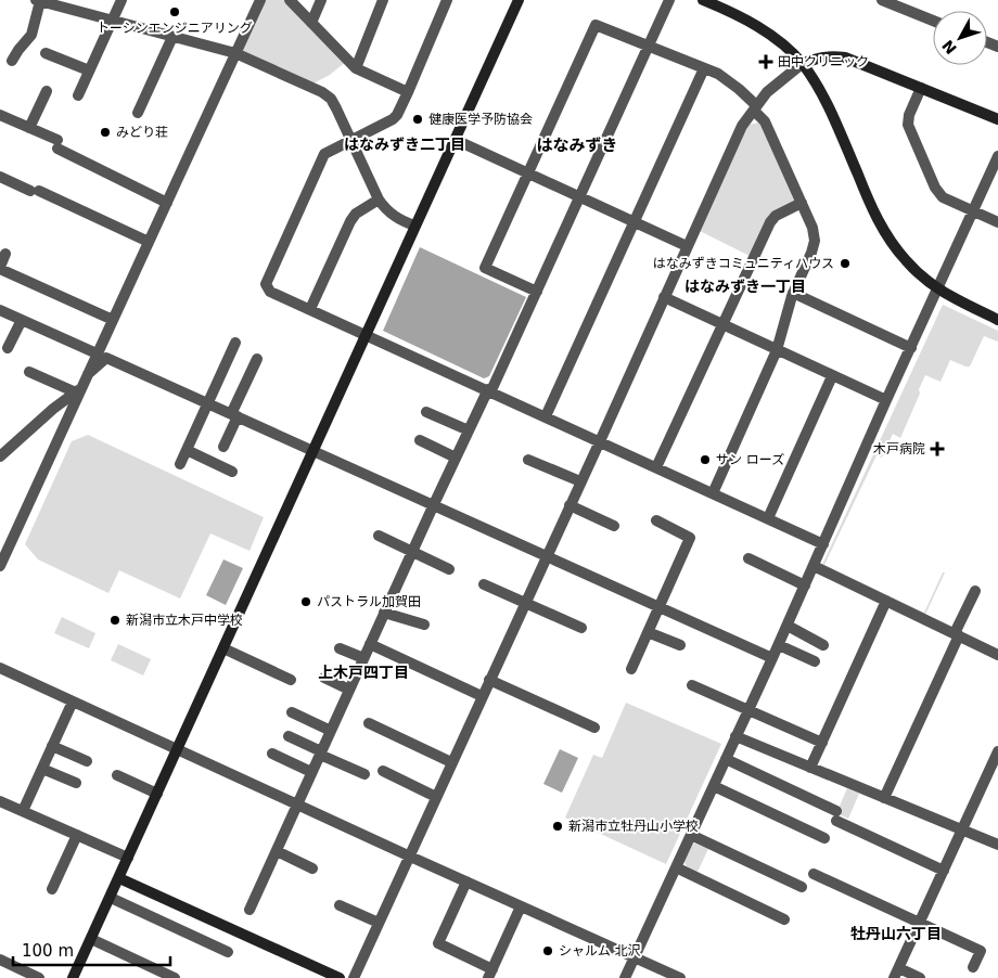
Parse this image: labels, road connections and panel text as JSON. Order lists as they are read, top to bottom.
{
  "districts": [
    "はなみずき二丁目",
    "はなみずき",
    "はなみずき一丁目",
    "上木戸四丁目",
    "牡丹山六丁目"
  ],
  "places": {
    "other": [
      "トーシンエンジニアリング",
      "健康医学予防協会",
      "みどり荘",
      "はなみずきコミュニティハウス",
      "サン ローズ",
      "パストラル加賀田",
      "新潟市立木戸中学校",
      "新潟市立牡丹山小学校",
      "シャルム 北沢"
    ],
    "health": ["田中クリニック", "木戸病院"]
  },
  "scale_bar": "100 m",
  "north": "bottom left"
}
